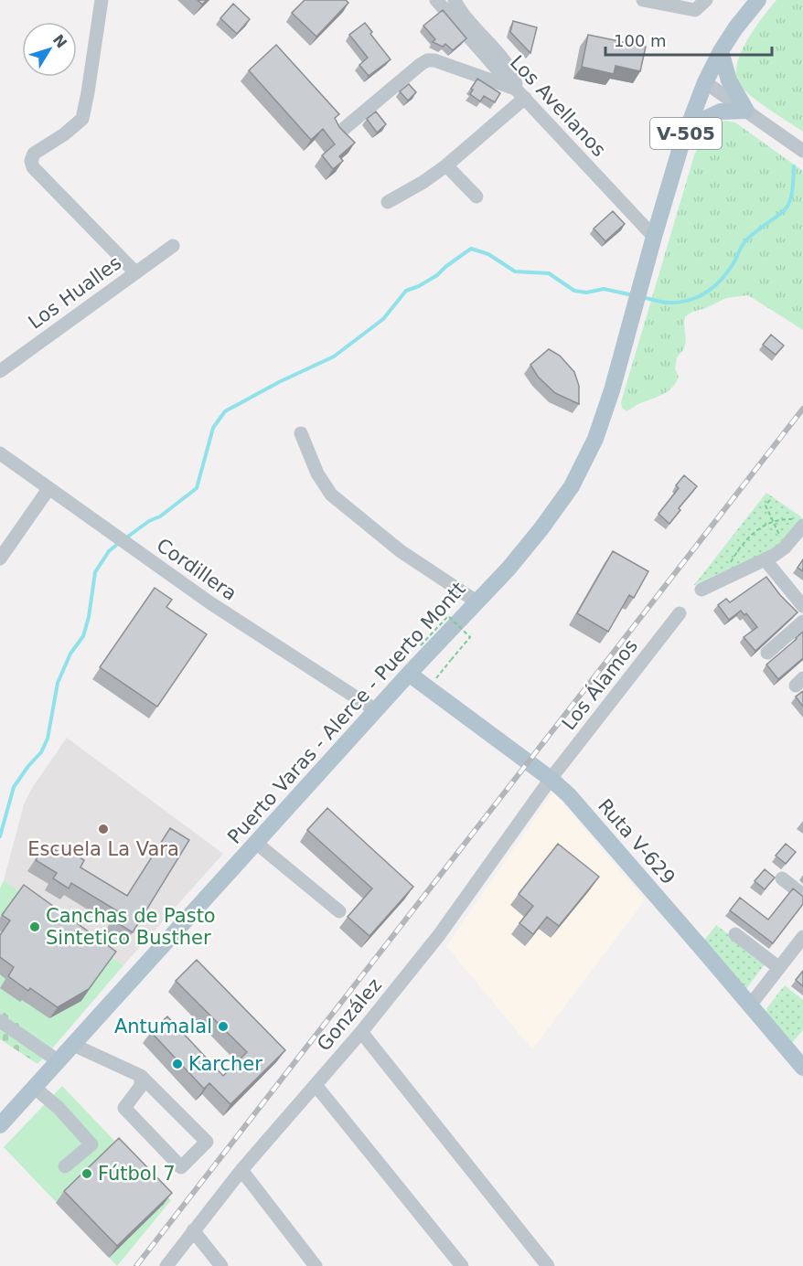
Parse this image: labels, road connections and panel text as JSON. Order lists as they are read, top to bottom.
{
  "streets": {
    "main road": ["V-505", "Puerto Varas - Alerce - Puerto Montt", "Ruta V-629"],
    "street": [
      "Los Avellanos",
      "Los Hualles",
      "Cordillera",
      "Los Álamos",
      "González"
    ]
  },
  "crossings": [
    ["Los Avellanos", "V-505"],
    ["Los Avellanos", "Puerto Varas - Alerce - Puerto Montt"],
    ["V-505", "Puerto Varas - Alerce - Puerto Montt"],
    ["Cordillera", "Puerto Varas - Alerce - Puerto Montt"],
    ["Los Álamos", "Ruta V-629"],
    ["Los Álamos", "González"],
    ["Puerto Varas - Alerce - Puerto Montt", "Ruta V-629"],
    ["Ruta V-629", "González"]
  ],
  "places": [
    "Escuela La Vara",
    "Canchas de Pasto Sintetico Busther",
    "Antumalal",
    "Karcher",
    "Fútbol 7"
  ],
  "scale_bar": "100 m",
  "north": "top right"
}
